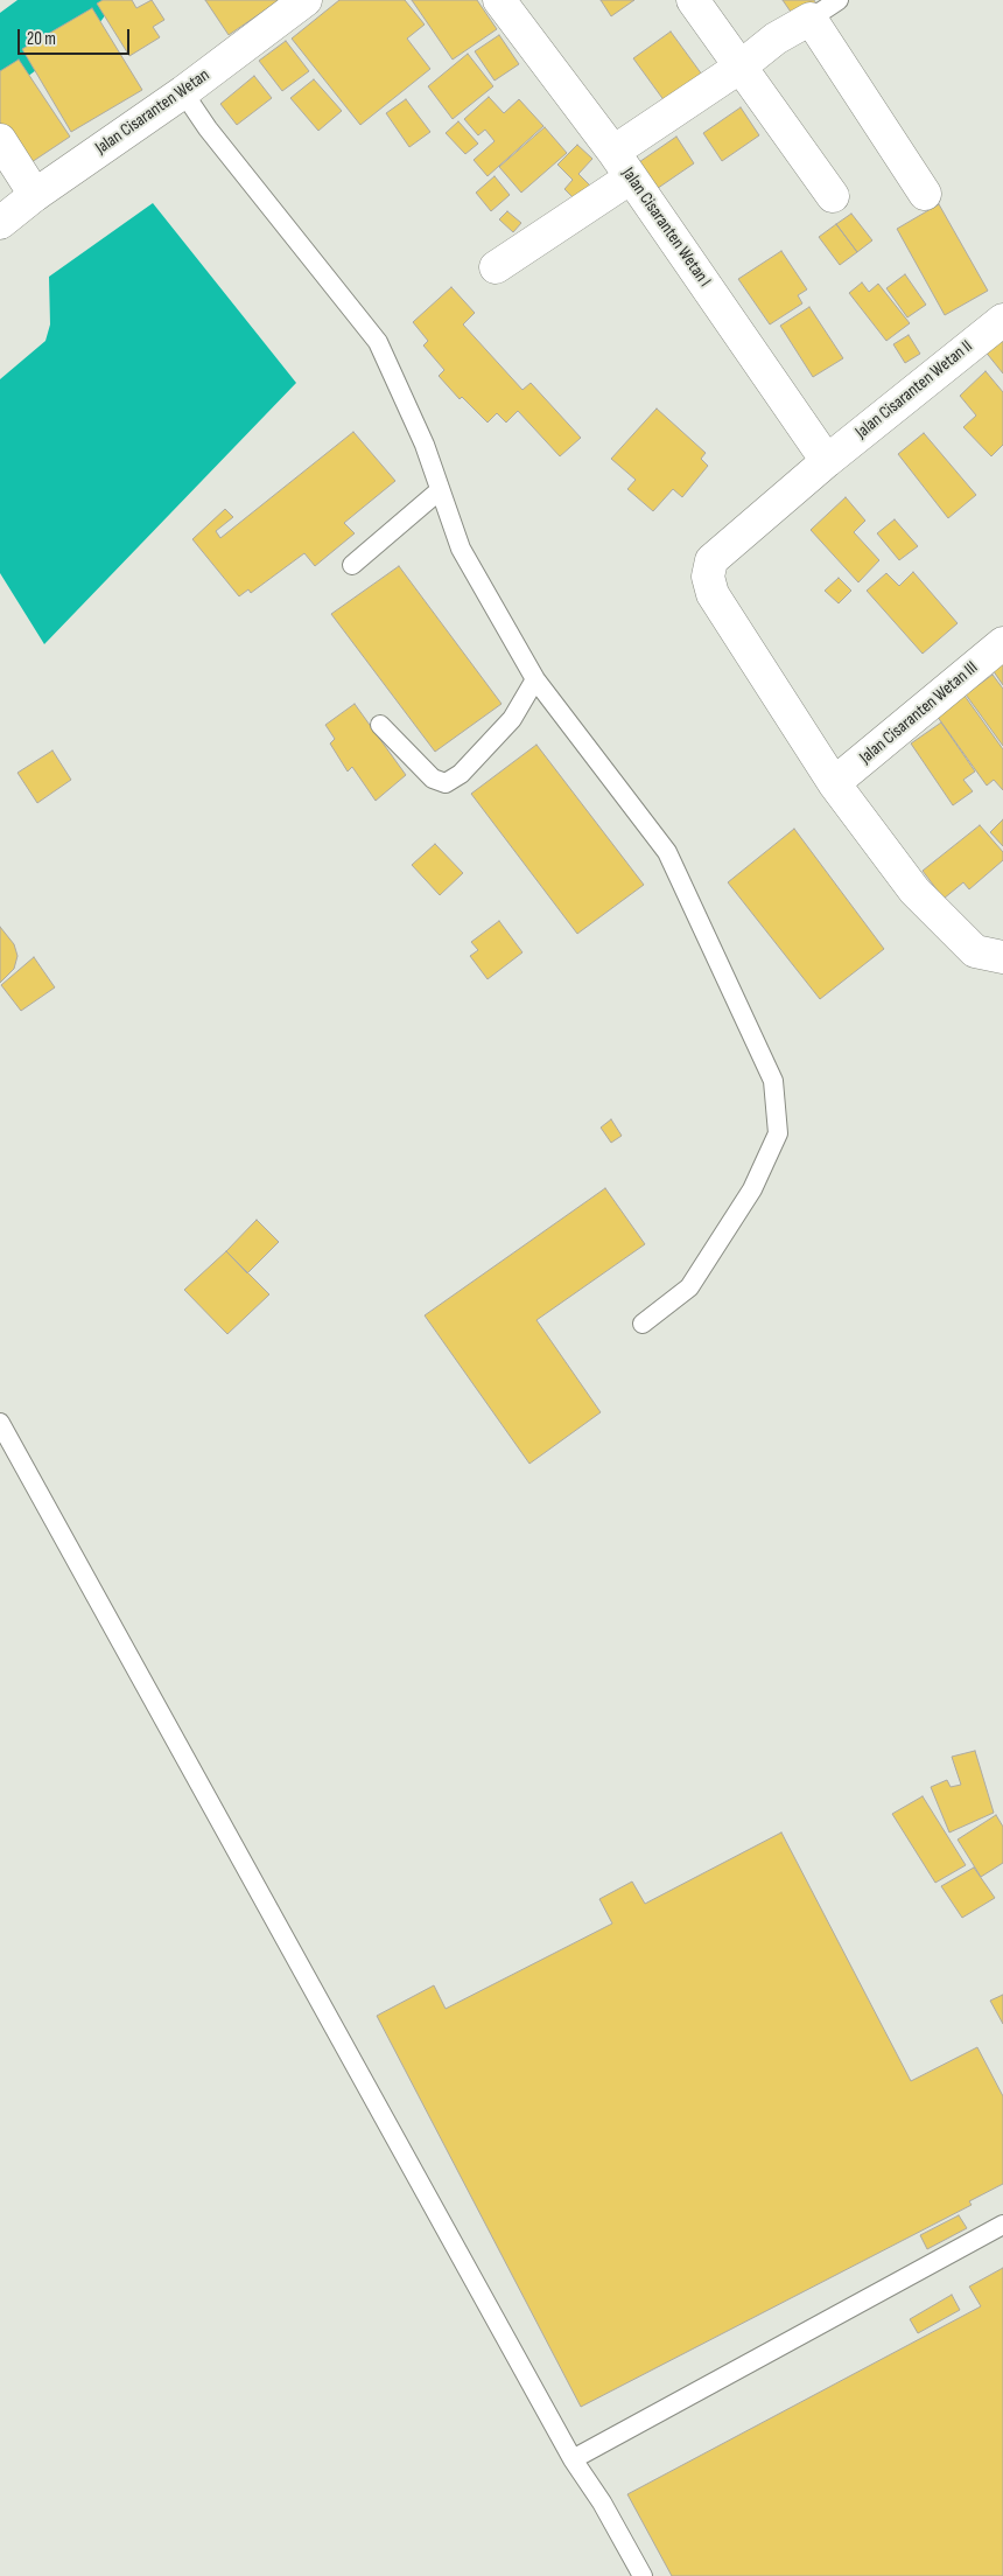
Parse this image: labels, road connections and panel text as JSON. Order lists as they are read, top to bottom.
{
  "streets": {
    "street": [
      "Jalan Cisaranten Wetan",
      "Jalan Cisaranten Wetan I",
      "Jalan Cisaranten Wetan II",
      "Jalan Cisaranten Wetan III"
    ]
  },
  "crossings": [
    ["Jalan Cisaranten Wetan I", "Jalan Cisaranten Wetan II"],
    ["Jalan Cisaranten Wetan II", "Jalan Cisaranten Wetan III"]
  ],
  "scale_bar": "20 m"
}
